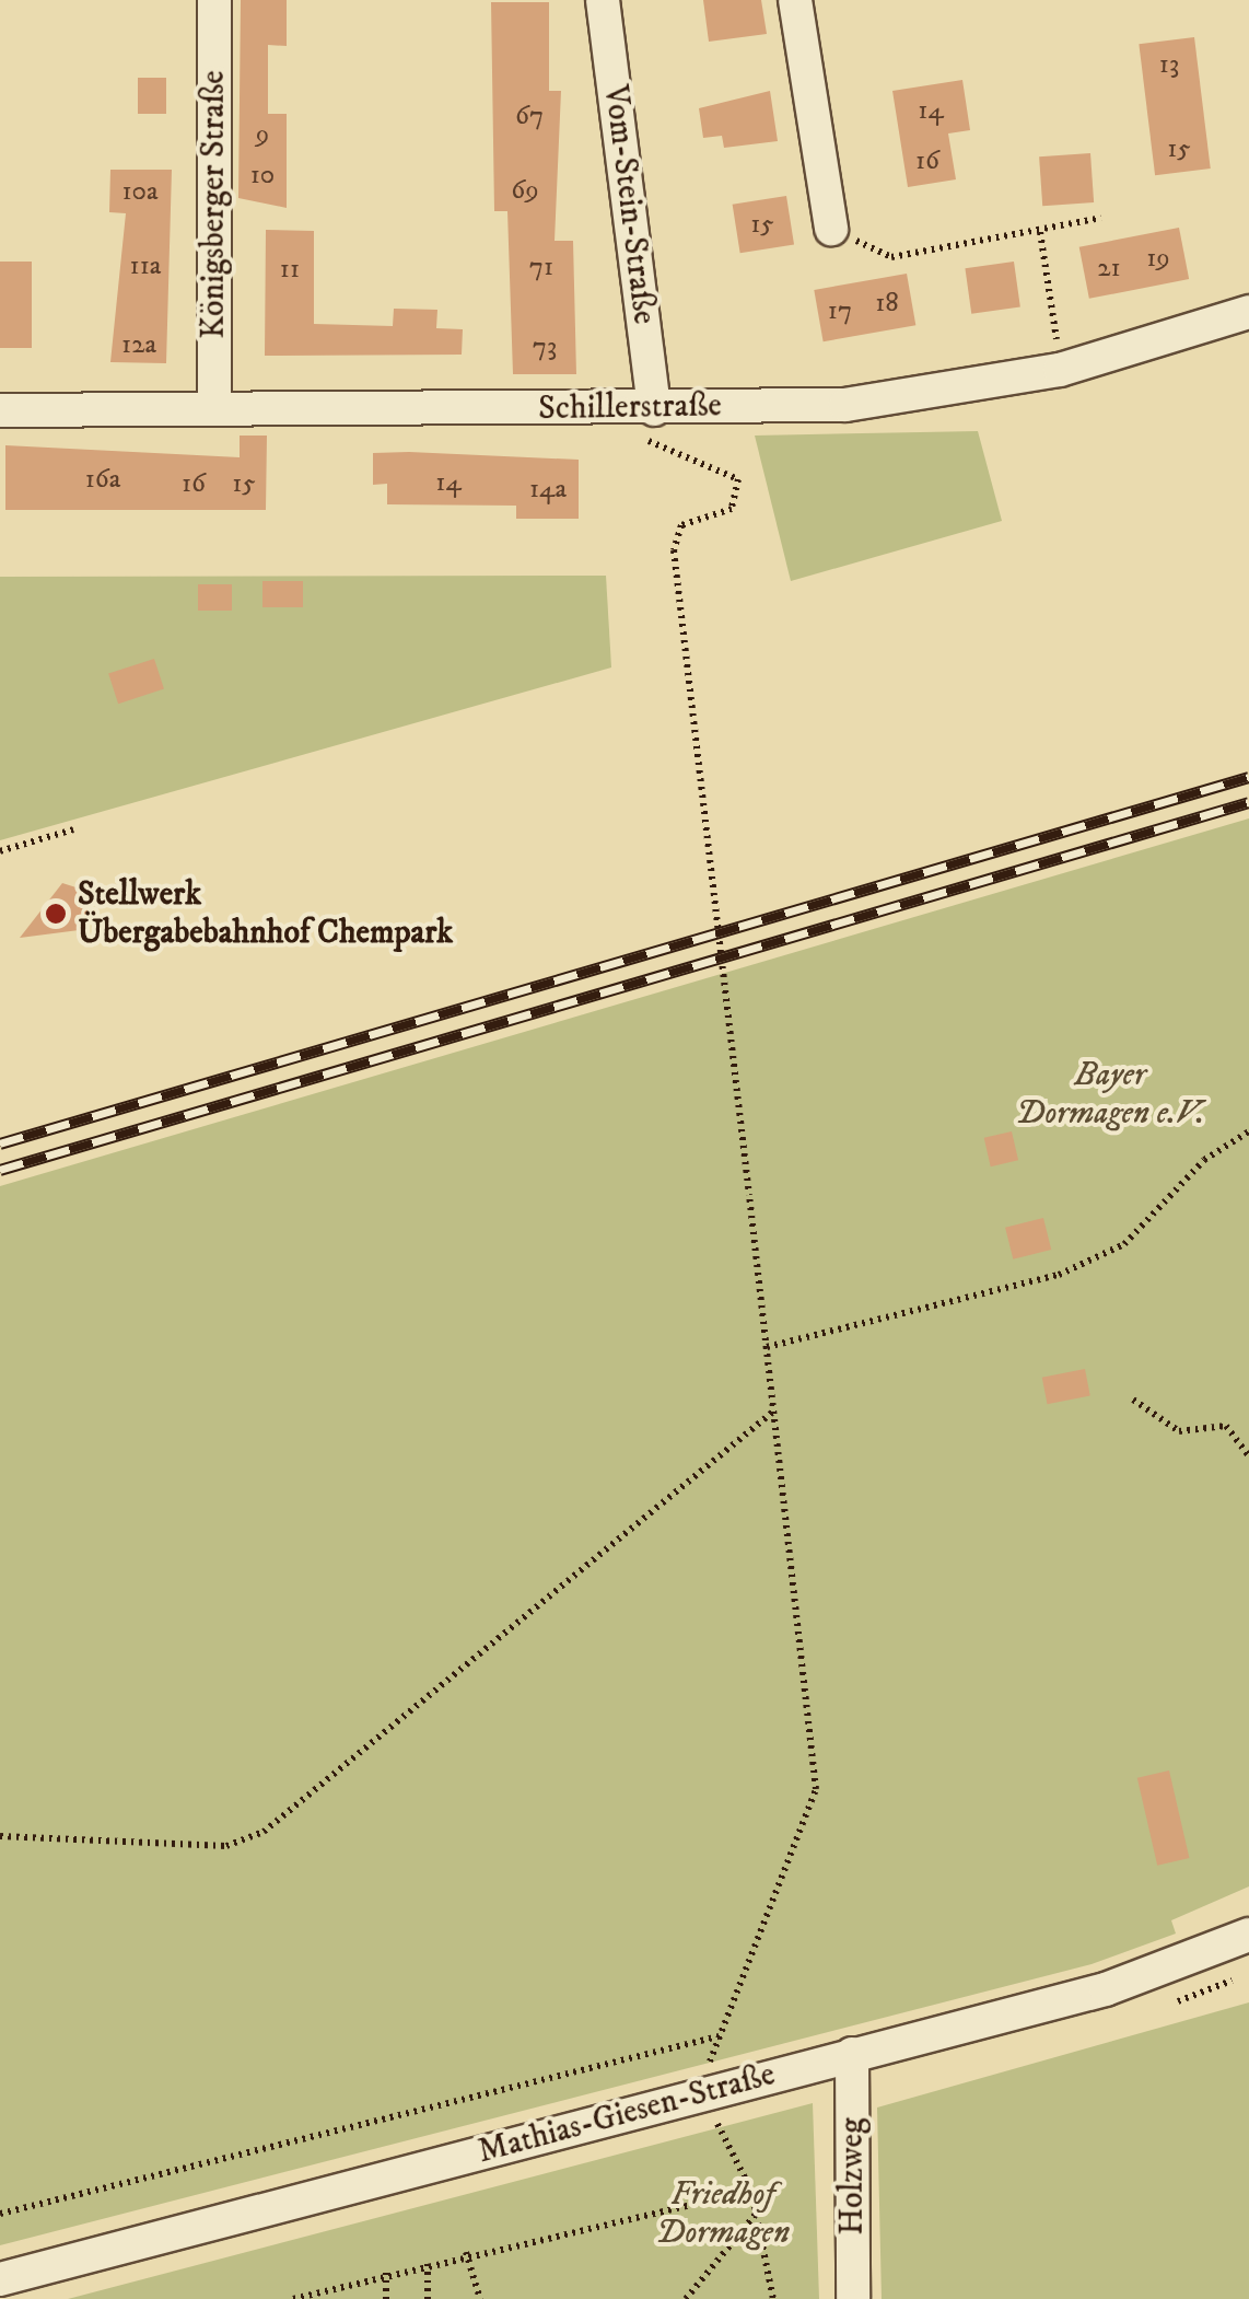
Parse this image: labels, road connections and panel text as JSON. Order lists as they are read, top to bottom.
{
  "streets": {
    "street": [
      "Königsberger Straße",
      "Vom-Stein-Straße",
      "Schillerstraße",
      "Mathias-Giesen-Straße",
      "Holzweg"
    ]
  },
  "crossings": [
    ["Königsberger Straße", "Schillerstraße"],
    ["Vom-Stein-Straße", "Schillerstraße"],
    ["Mathias-Giesen-Straße", "Holzweg"]
  ],
  "parks": ["Bayer Dormagen e.V.", "Friedhof Dormagen"],
  "places": ["Stellwerk Übergabebahnhof Chempark"],
  "house_numbers": [
    "13",
    "14",
    "67",
    "9",
    "15",
    "16",
    "10",
    "69",
    "10a",
    "15",
    "19",
    "11a",
    "71",
    "21",
    "11",
    "18",
    "17",
    "12a",
    "73",
    "16a",
    "14",
    "16",
    "15",
    "14a"
  ]
}
